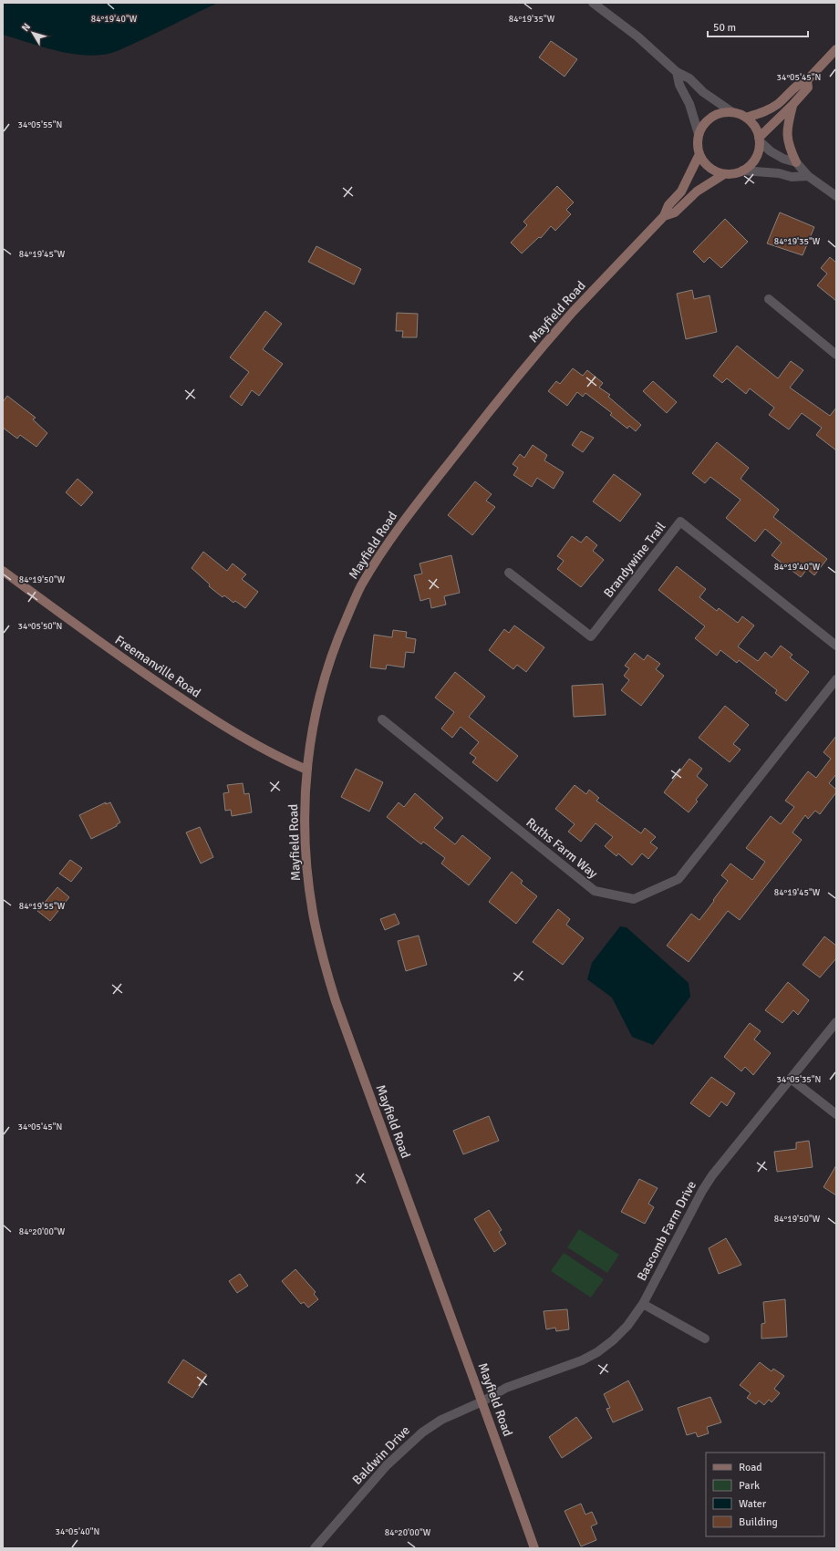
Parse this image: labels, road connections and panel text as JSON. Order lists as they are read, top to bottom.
{
  "streets": {
    "street": [
      "Mayfield Road",
      "Brandywine Trail",
      "Freemanville Road",
      "Ruths Farm Way",
      "Bascomb Farm Drive",
      "Baldwin Drive"
    ]
  },
  "crossings": [
    ["Mayfield Road", "Freemanville Road"],
    ["Mayfield Road", "Bascomb Farm Drive"],
    ["Mayfield Road", "Baldwin Drive"],
    ["Bascomb Farm Drive", "Baldwin Drive"]
  ],
  "legend": [
    "Road",
    "Park",
    "Water",
    "Building"
  ],
  "scale_bar": "50 m",
  "north": "top left",
  "coordinates": [
    "84°19'40\"W",
    "84°19'35\"W",
    "34°05'45\"N",
    "34°05'55\"N",
    "84°19'45\"W",
    "84°19'50\"W",
    "34°05'50\"N",
    "84°19'55\"W",
    "34°05'35\"N",
    "84°20'00\"W",
    "34°05'40\"N"
  ]
}
